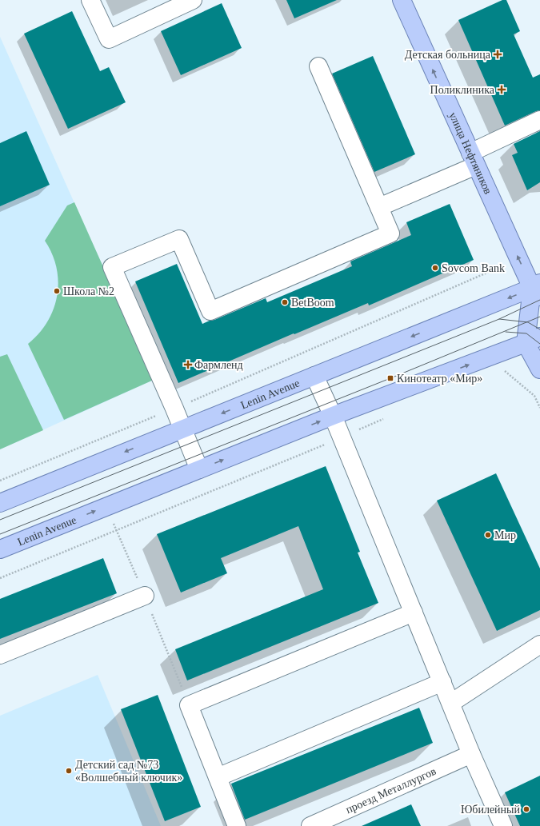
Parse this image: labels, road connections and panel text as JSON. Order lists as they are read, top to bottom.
{
  "streets": {
    "main road": ["улица Нефтяников", "Lenin Avenue"],
    "street": ["проезд Металлургов"]
  },
  "crossings": [
    ["улица Нефтяников", "Lenin Avenue"]
  ],
  "one_way": ["улица Нефтяников"],
  "places": {
    "health": ["Детская больница", "Поликлиника", "Фармленд"],
    "other": [
      "Sovcom Bank",
      "Школа №2",
      "BetBoom",
      "Мир",
      "Детский сад №73 «Волшебный ключик»",
      "Юбилейный"
    ],
    "transit": ["Кинотеатр «Мир»"]
  }
}
